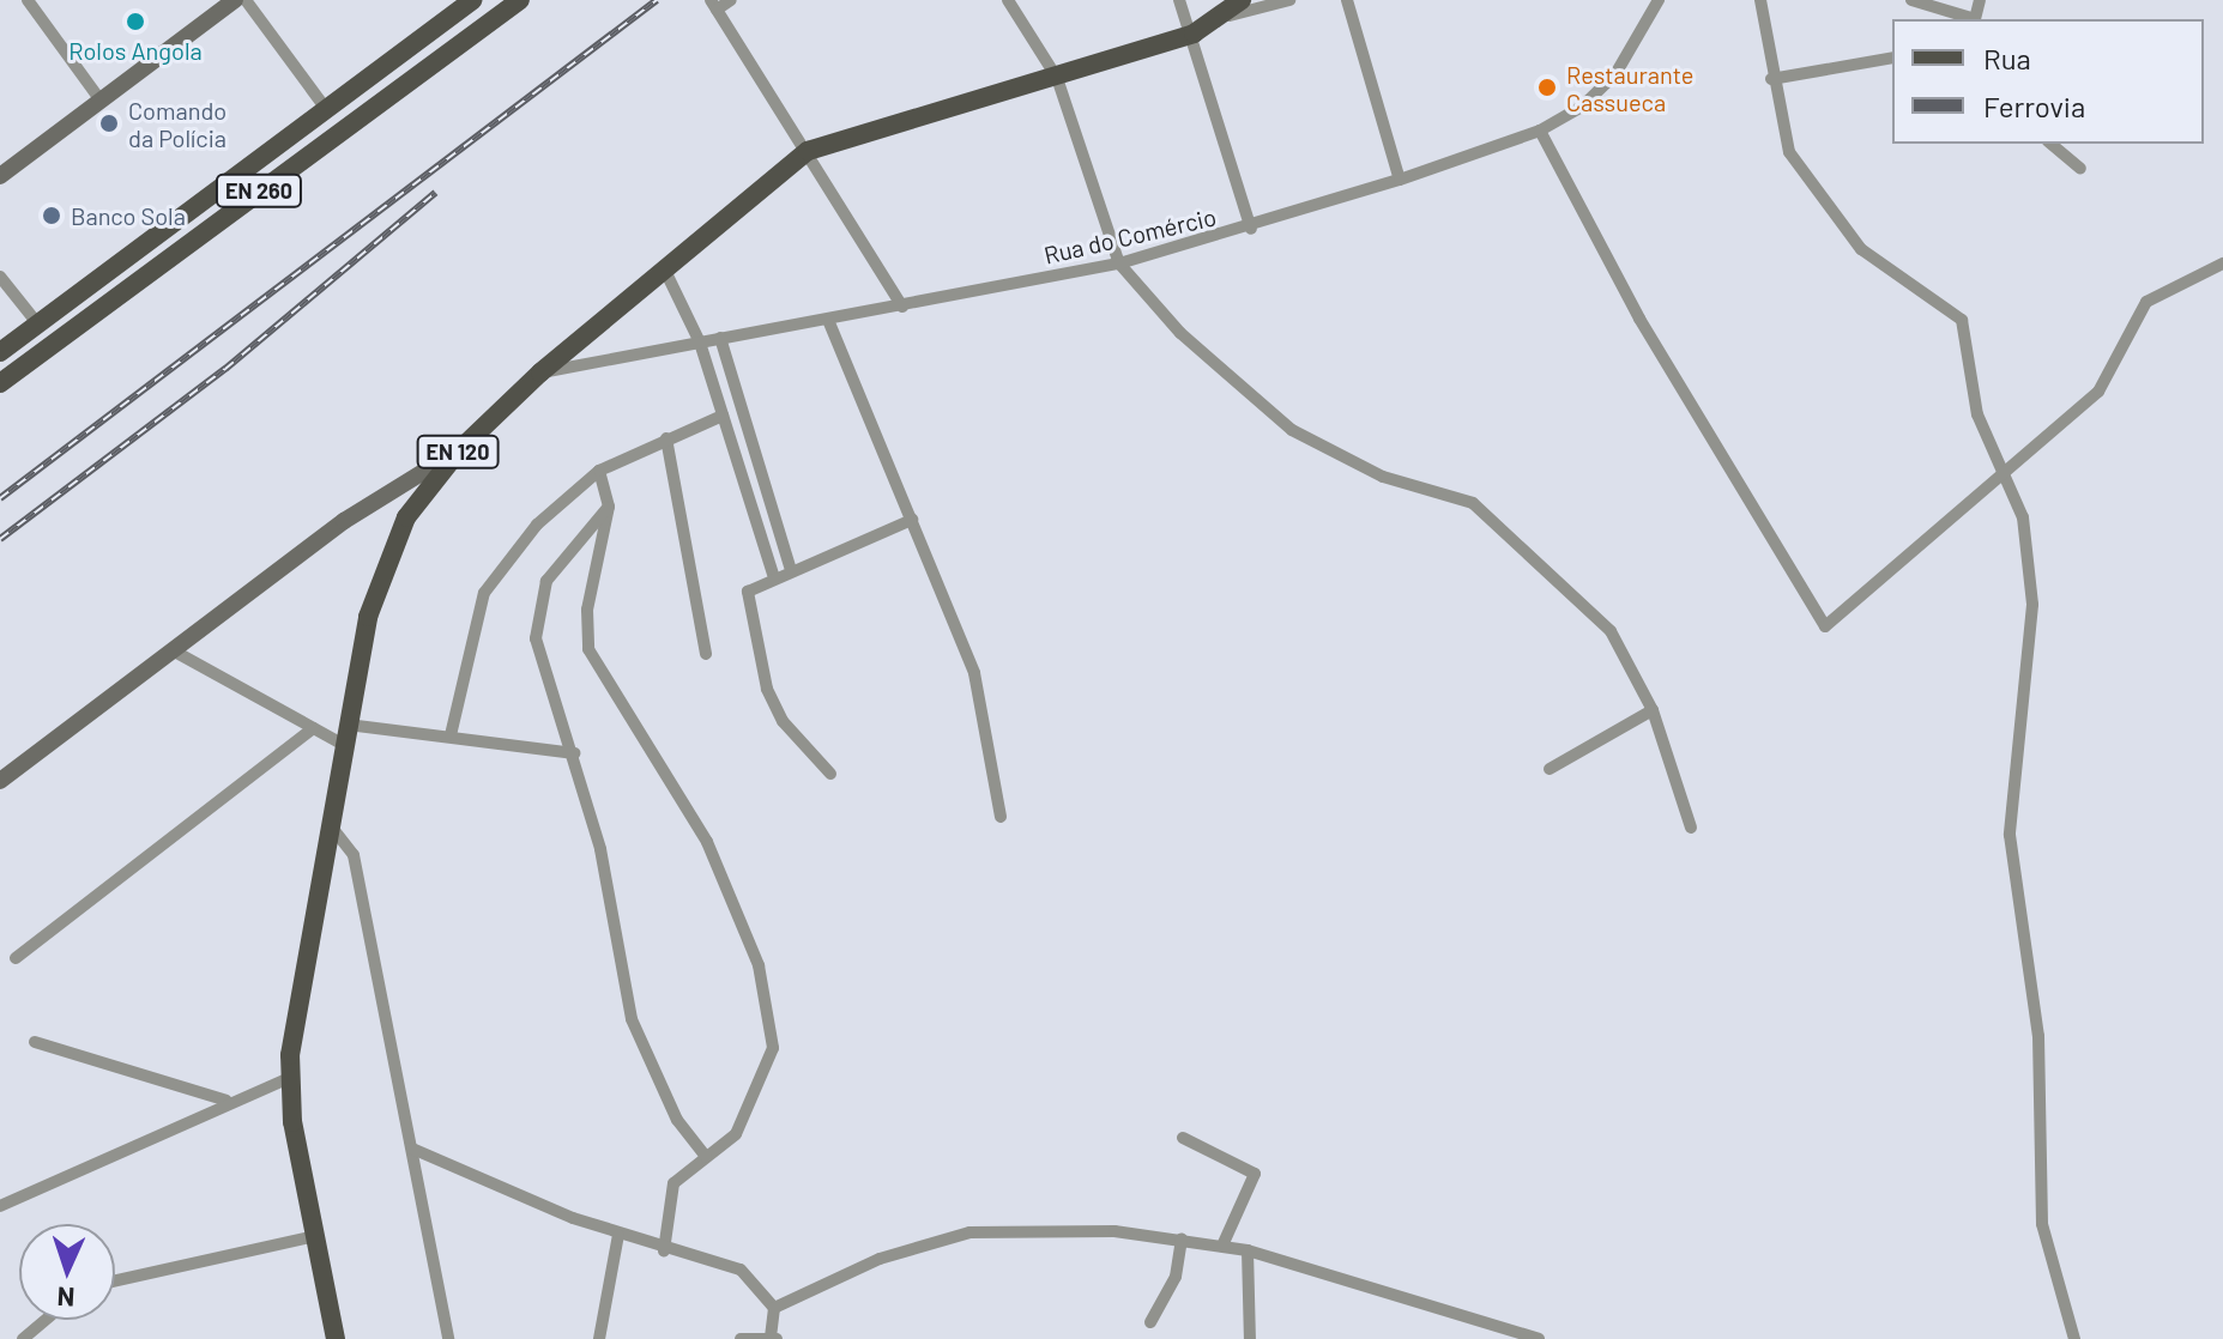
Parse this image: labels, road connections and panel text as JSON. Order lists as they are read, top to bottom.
{
  "streets": {
    "main road": ["EN 260", "EN 120"],
    "street": ["Rua do Comércio"]
  },
  "crossings": [
    ["Rua do Comércio", "EN 120"]
  ],
  "places": [
    "Rolos Angola",
    "Restaurante Cassueca",
    "Comando da Polícia",
    "Banco Sola"
  ],
  "legend": ["Rua", "Ferrovia"],
  "north": "bottom"
}
